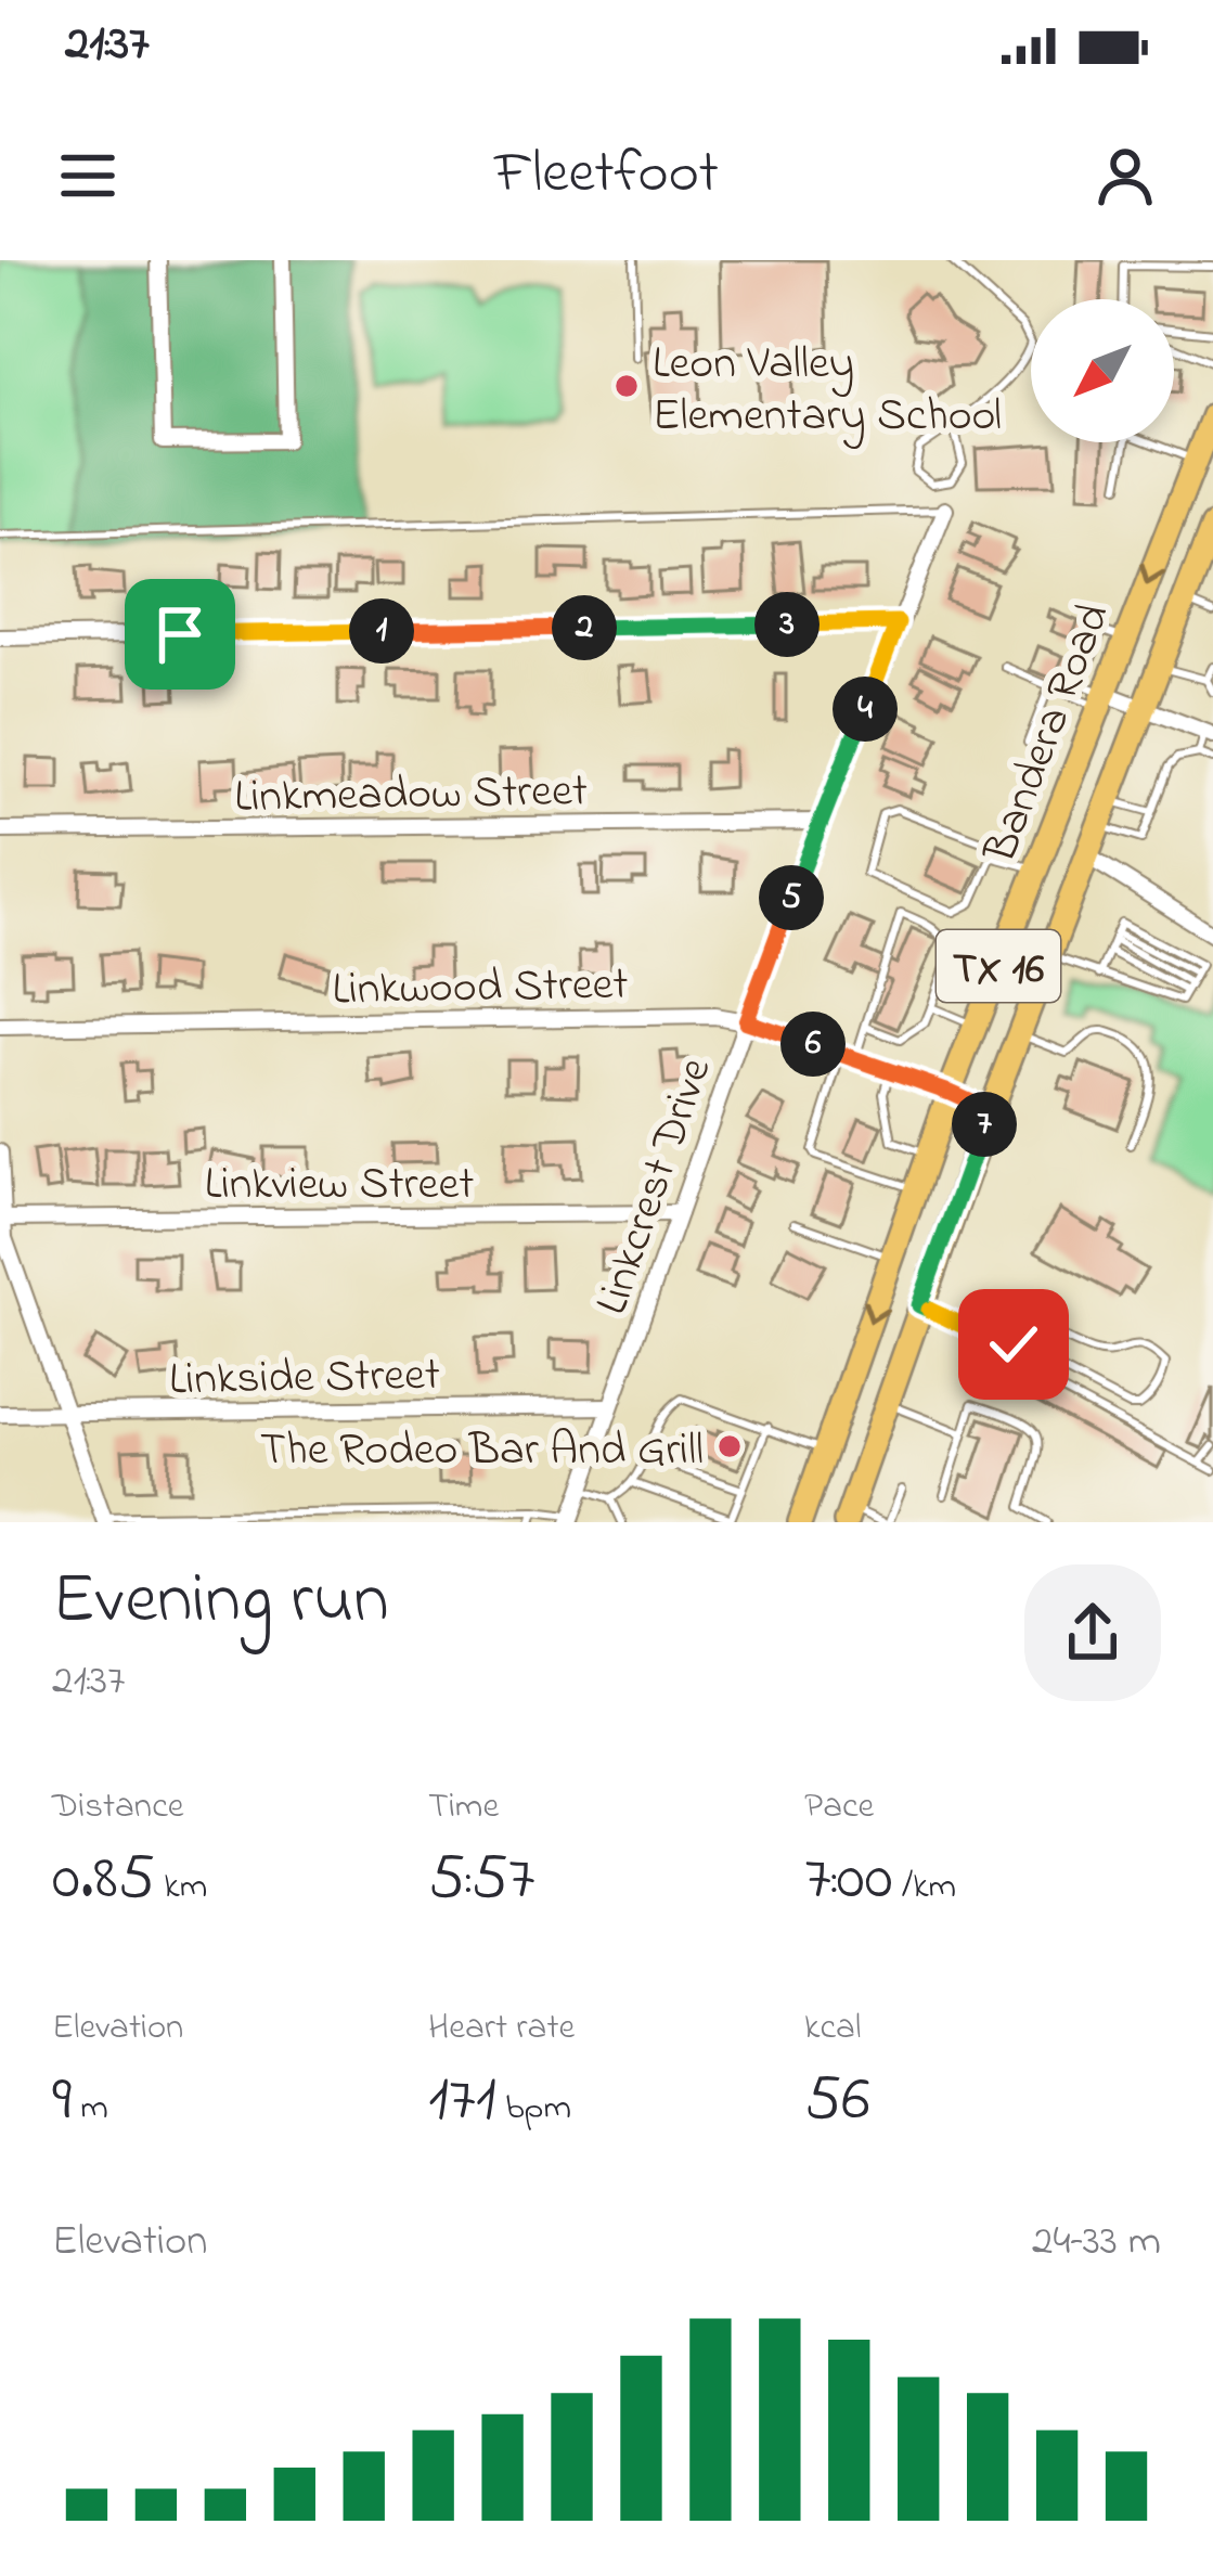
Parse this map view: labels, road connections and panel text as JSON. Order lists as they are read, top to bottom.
{
  "streets": {
    "main road": ["Bandera Road", "TX 16"],
    "street": [
      "Linkmeadow Street",
      "Linkwood Street",
      "Linkview Street",
      "Linkcrest Drive",
      "Linkside Street"
    ]
  },
  "crossings": [
    ["Bandera Road", "Linkwood Street"],
    ["Linkmeadow Street", "Linkcrest Drive"],
    ["Linkwood Street", "Linkcrest Drive"],
    ["Linkview Street", "Linkcrest Drive"],
    ["Linkcrest Drive", "Linkside Street"]
  ],
  "places": ["Leon Valley Elementary School", "The Rodeo Bar And Grill"],
  "north": "bottom left",
  "page": {
    "status": "21:37",
    "header": "Fleetfoot",
    "pins": [
      "3",
      "2",
      "1",
      "4",
      "5",
      "6",
      "7"
    ],
    "heading": ["Evening run", "21:37"],
    "stats": [
      ["Distance", "0.85 km"],
      ["Time", "5:57"],
      ["Pace", "7:00 /km"],
      ["Elevation", "9 m"],
      ["Heart rate", "171 bpm"],
      ["kcal", "56"]
    ],
    "chart": ["Elevation", "24–33 m"]
  }
}
